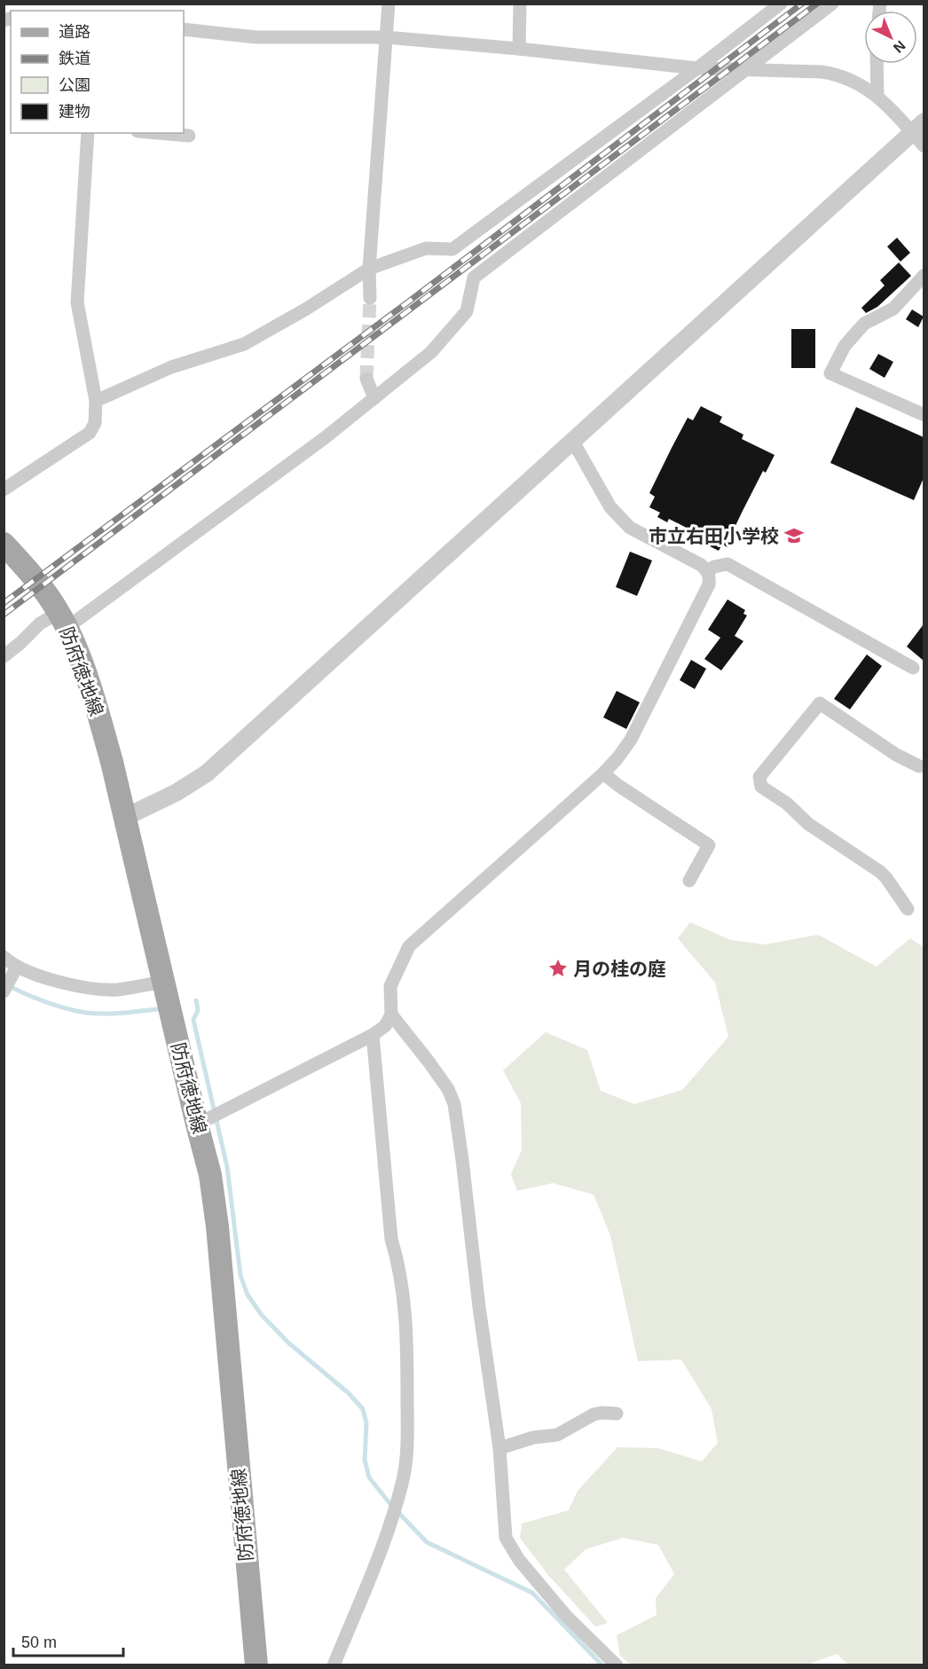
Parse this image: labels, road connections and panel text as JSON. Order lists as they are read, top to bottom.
{
  "streets": {
    "main road": ["防府徳地線"]
  },
  "places": {
    "school or university": ["市立右田小学校"],
    "place": ["月の桂の庭"]
  },
  "legend": [
    "道路",
    "鉄道",
    "公園",
    "建物"
  ],
  "scale_bar": "50 m",
  "north": "bottom right"
}
